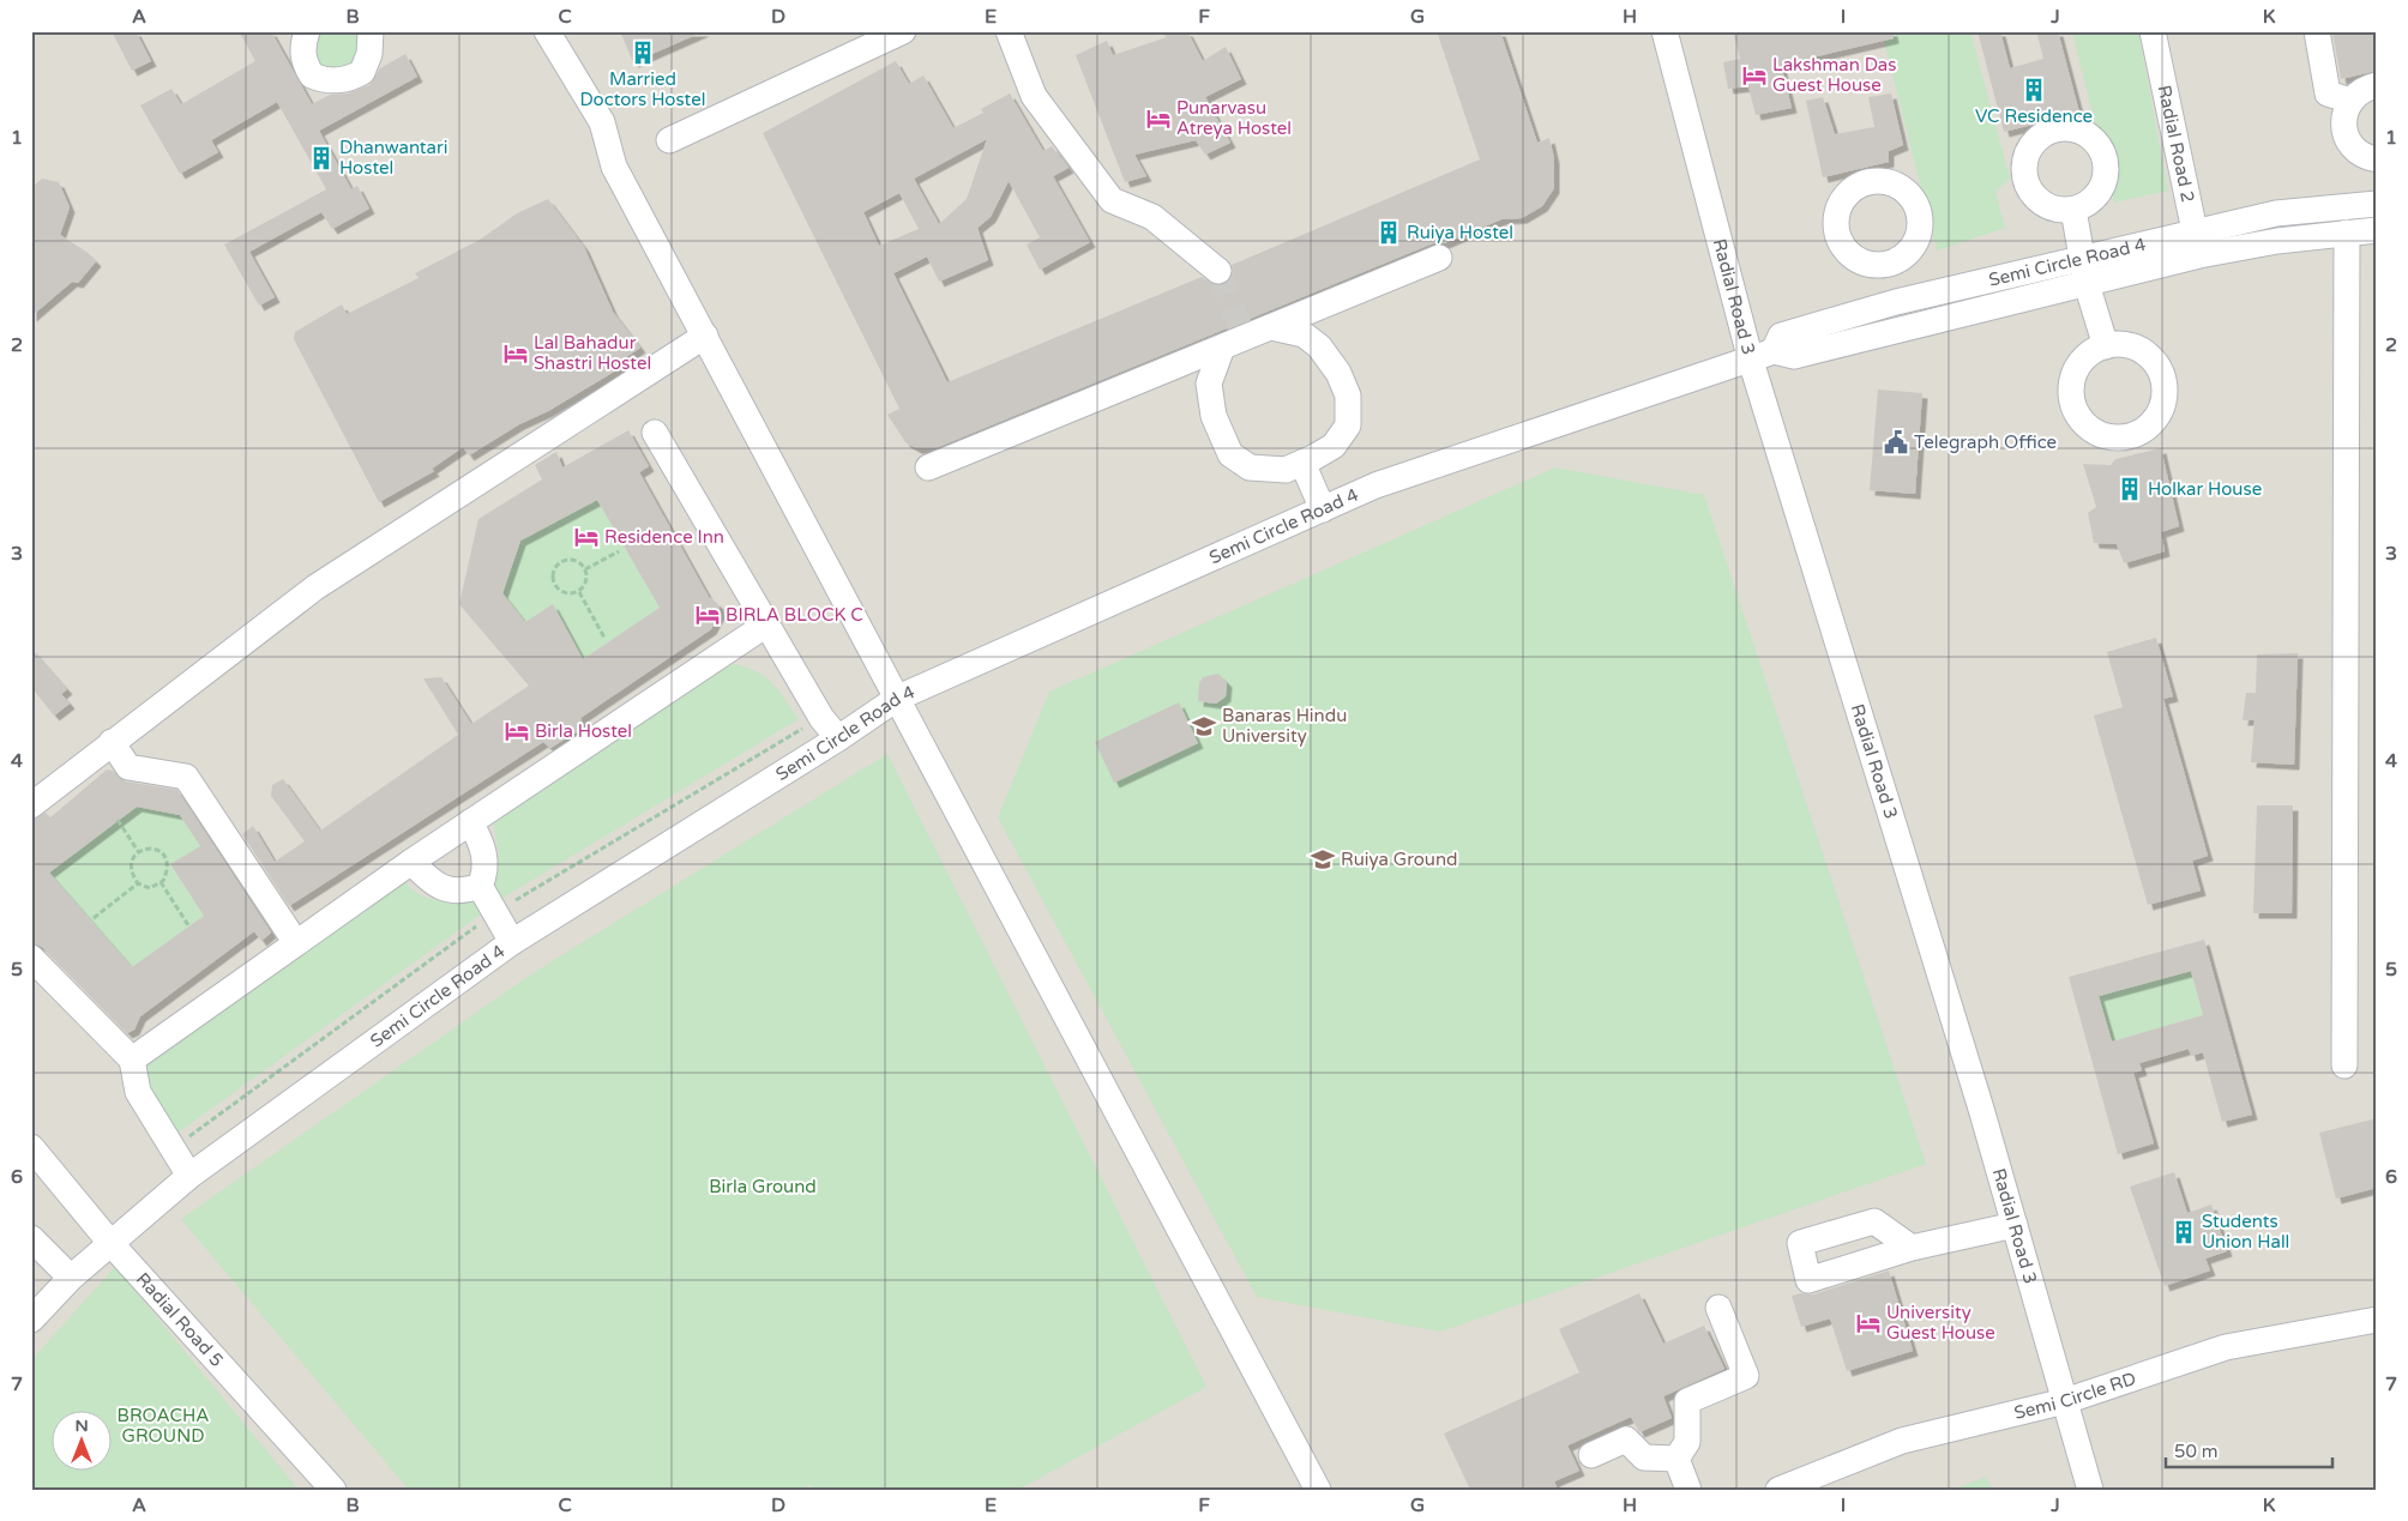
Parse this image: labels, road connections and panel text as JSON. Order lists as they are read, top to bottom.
{
  "streets": {
    "street": [
      "Radial Road 2",
      "Semi Circle Road 4",
      "Radial Road 3",
      "Radial Road 5",
      "Semi Circle RD"
    ]
  },
  "crossings": [
    ["Radial Road 2", "Semi Circle Road 4"],
    ["Semi Circle Road 4", "Radial Road 3"],
    ["Semi Circle Road 4", "Radial Road 5"],
    ["Radial Road 3", "Semi Circle RD"]
  ],
  "parks": ["Birla Ground", "BROACHA GROUND"],
  "places": {
    "building": [
      "Married Doctors Hostel",
      "VC Residence",
      "Dhanwantari Hostel",
      "Ruiya Hostel",
      "Holkar House",
      "Students Union Hall"
    ],
    "hotel": [
      "Lakshman Das Guest House",
      "Punarvasu Atreya Hostel",
      "Lal Bahadur Shastri Hostel",
      "Residence Inn",
      "BIRLA BLOCK C",
      "Birla Hostel",
      "University Guest House"
    ],
    "public building": ["Telegraph Office"],
    "school or university": ["Banaras Hindu University", "Ruiya Ground"]
  },
  "scale_bar": "50 m",
  "north": "top",
  "grid": {
    "columns": [
      "A",
      "B",
      "C",
      "D",
      "E",
      "F",
      "G",
      "H",
      "I",
      "J",
      "K"
    ],
    "rows": [
      "1",
      "2",
      "3",
      "4",
      "5",
      "6",
      "7"
    ]
  }
}
